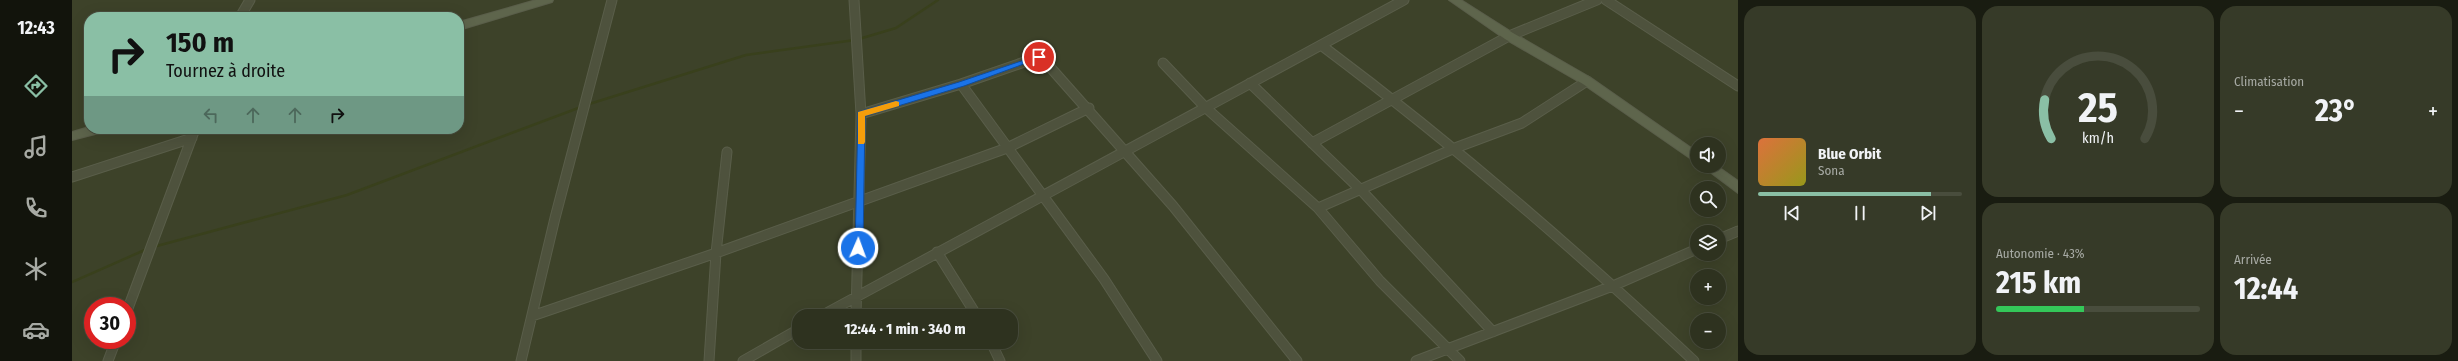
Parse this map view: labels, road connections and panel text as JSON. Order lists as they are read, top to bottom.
{
  "page": {
    "tabs": "12:43",
    "tile": [
      "Climatisation",
      ["Autonomie · 43%", "215 km"],
      ["Arrivée", "12:44"]
    ],
    "turn": ["150 m", "Tournez à droite"],
    "heat": ["−", "23°", "+"],
    "map_buttons": ["+", "−"],
    "song": ["Blue Orbit", "Sona"],
    "limit": "30",
    "trip": "12:44 · 1 min · 340 m",
    "gauge": ["25", "km/h"]
  }
}
